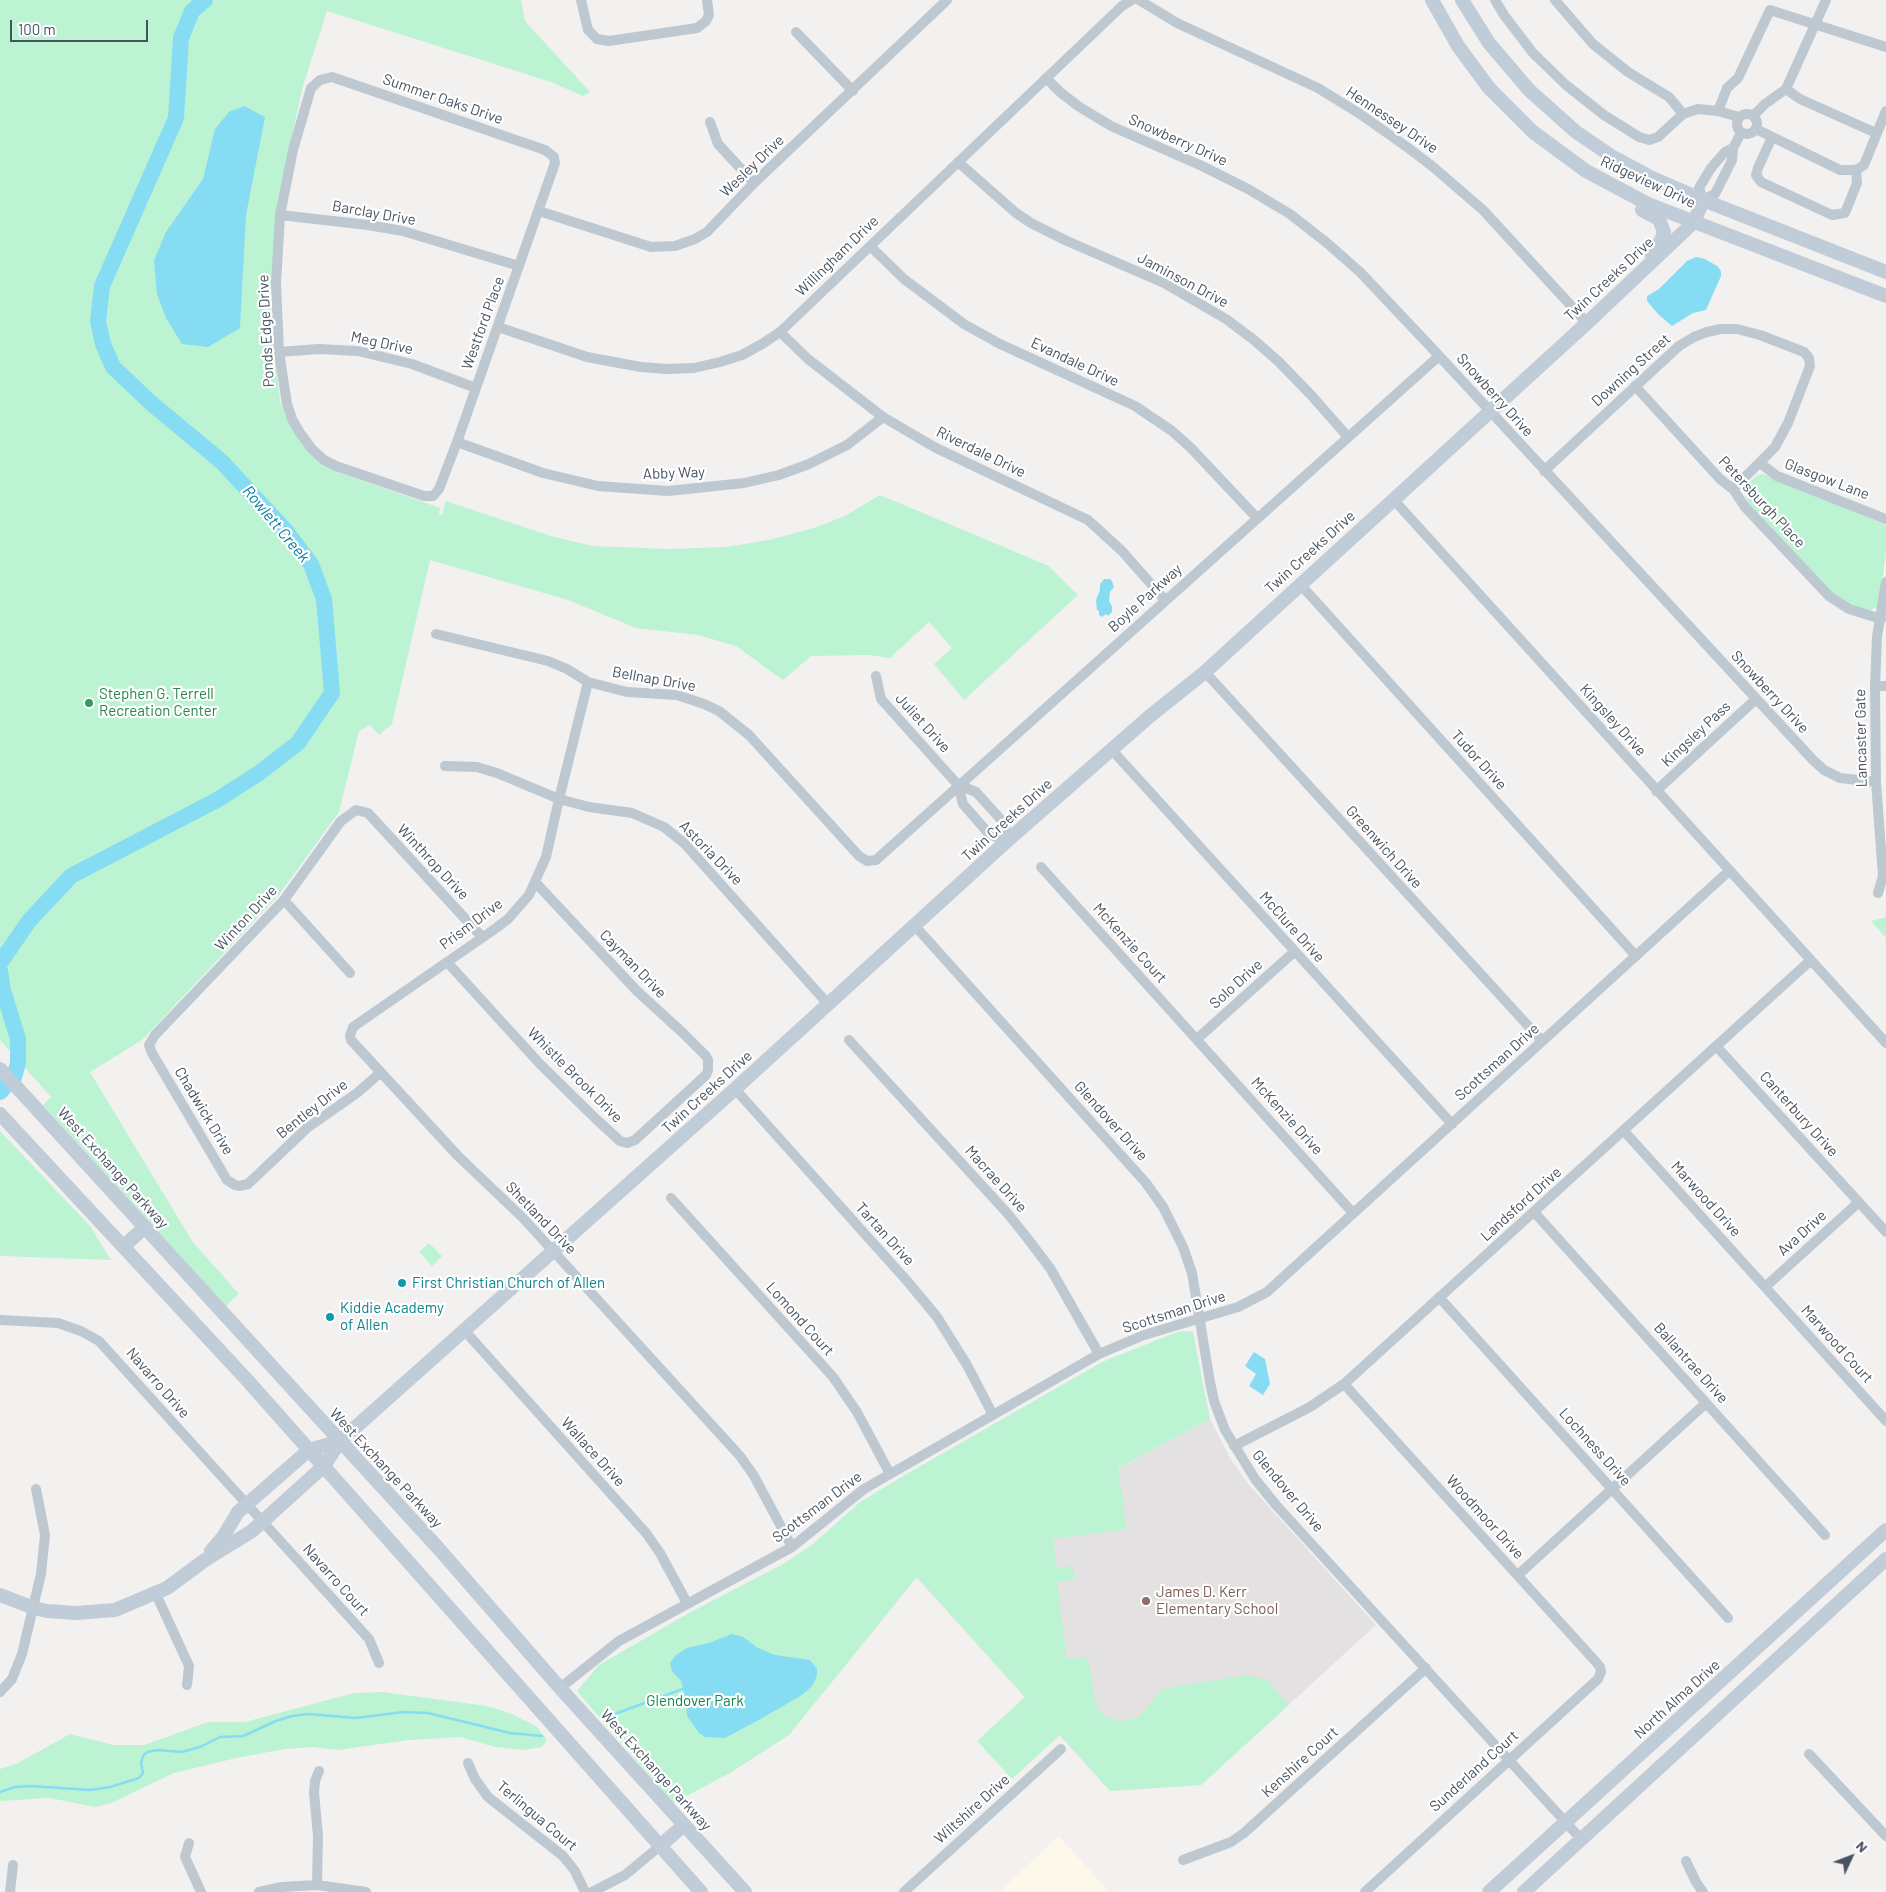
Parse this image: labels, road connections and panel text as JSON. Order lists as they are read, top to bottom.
{
  "streets": {
    "main road": [
      "Ridgeview Drive",
      "Twin Creeks Drive",
      "West Exchange Parkway",
      "North Alma Drive"
    ],
    "street": [
      "Summer Oaks Drive",
      "Hennessey Drive",
      "Snowberry Drive",
      "Wesley Drive",
      "Barclay Drive",
      "Willingham Drive",
      "Jaminson Drive",
      "Westford Place",
      "Ponds Edge Drive",
      "Meg Drive",
      "Evandale Drive",
      "Downing Street",
      "Riverdale Drive",
      "Abby Way",
      "Glasgow Lane",
      "Petersburgh Place",
      "Boyle Parkway",
      "Bellnap Drive",
      "Kingsley Drive",
      "Juliet Drive",
      "Kingsley Pass",
      "Lancaster Gate",
      "Tudor Drive",
      "Greenwich Drive",
      "Astoria Drive",
      "Winthrop Drive",
      "Winton Drive",
      "Prism Drive",
      "McClure Drive",
      "McKenzie Court",
      "Cayman Drive",
      "Solo Drive",
      "Scottsman Drive",
      "Whistle Brook Drive",
      "Bentley Drive",
      "Chadwick Drive",
      "Canterbury Drive",
      "McKenzie Drive",
      "Glendover Drive",
      "Macrae Drive",
      "Marwood Drive",
      "Landsford Drive",
      "Shetland Drive",
      "Ava Drive",
      "Tartan Drive",
      "Lomond Court",
      "Marwood Court",
      "Ballantrae Drive",
      "Navarro Drive",
      "Lochness Drive",
      "Wallace Drive",
      "Woodmoor Drive",
      "Navarro Court",
      "Kenshire Court",
      "Sunderland Court",
      "Wiltshire Drive",
      "Terlingua Court"
    ]
  },
  "crossings": [
    ["Summer Oaks Drive", "Westford Place"],
    ["Summer Oaks Drive", "Ponds Edge Drive"],
    ["Hennessey Drive", "Twin Creeks Drive"],
    ["Snowberry Drive", "Willingham Drive"],
    ["Snowberry Drive", "Twin Creeks Drive"],
    ["Snowberry Drive", "Downing Street"],
    ["Snowberry Drive", "Boyle Parkway"],
    ["Snowberry Drive", "Kingsley Pass"],
    ["Snowberry Drive", "Lancaster Gate"],
    ["Wesley Drive", "Westford Place"],
    ["Ridgeview Drive", "Twin Creeks Drive"],
    ["Barclay Drive", "Westford Place"],
    ["Barclay Drive", "Ponds Edge Drive"],
    ["Willingham Drive", "Jaminson Drive"],
    ["Willingham Drive", "Westford Place"],
    ["Willingham Drive", "Evandale Drive"],
    ["Willingham Drive", "Riverdale Drive"],
    ["Twin Creeks Drive", "Kingsley Drive"],
    ["Twin Creeks Drive", "Juliet Drive"],
    ["Twin Creeks Drive", "Tudor Drive"],
    ["Twin Creeks Drive", "Greenwich Drive"],
    ["Twin Creeks Drive", "Astoria Drive"],
    ["Twin Creeks Drive", "McClure Drive"],
    ["Twin Creeks Drive", "Glendover Drive"],
    ["Twin Creeks Drive", "West Exchange Parkway"],
    ["Twin Creeks Drive", "Shetland Drive"],
    ["Twin Creeks Drive", "Tartan Drive"],
    ["Twin Creeks Drive", "Navarro Drive"],
    ["Twin Creeks Drive", "Wallace Drive"],
    ["Twin Creeks Drive", "Navarro Court"],
    ["Jaminson Drive", "Boyle Parkway"],
    ["Westford Place", "Ponds Edge Drive"],
    ["Westford Place", "Meg Drive"],
    ["Westford Place", "Abby Way"],
    ["Ponds Edge Drive", "Meg Drive"],
    ["Evandale Drive", "Boyle Parkway"],
    ["Downing Street", "Glasgow Lane"],
    ["Downing Street", "Petersburgh Place"],
    ["Riverdale Drive", "Abby Way"],
    ["Riverdale Drive", "Boyle Parkway"],
    ["Petersburgh Place", "Lancaster Gate"],
    ["Boyle Parkway", "Bellnap Drive"],
    ["Boyle Parkway", "Juliet Drive"],
    ["Bellnap Drive", "Prism Drive"],
    ["Kingsley Drive", "Kingsley Pass"],
    ["Kingsley Drive", "Scottsman Drive"],
    ["Kingsley Drive", "Landsford Drive"],
    ["Tudor Drive", "Scottsman Drive"],
    ["Greenwich Drive", "Scottsman Drive"],
    ["Astoria Drive", "Prism Drive"],
    ["Winthrop Drive", "Winton Drive"],
    ["Winthrop Drive", "Prism Drive"],
    ["Winton Drive", "Chadwick Drive"],
    ["Prism Drive", "Cayman Drive"],
    ["Prism Drive", "Whistle Brook Drive"],
    ["Prism Drive", "Shetland Drive"],
    ["McClure Drive", "Solo Drive"],
    ["McClure Drive", "Scottsman Drive"],
    ["McKenzie Court", "Solo Drive"],
    ["McKenzie Court", "McKenzie Drive"],
    ["Cayman Drive", "Whistle Brook Drive"],
    ["Solo Drive", "McKenzie Drive"],
    ["Scottsman Drive", "McKenzie Drive"],
    ["Scottsman Drive", "Glendover Drive"],
    ["Scottsman Drive", "West Exchange Parkway"],
    ["Scottsman Drive", "Macrae Drive"],
    ["Scottsman Drive", "Shetland Drive"],
    ["Scottsman Drive", "Tartan Drive"],
    ["Scottsman Drive", "Lomond Court"],
    ["Scottsman Drive", "Wallace Drive"],
    ["Bentley Drive", "Chadwick Drive"],
    ["Bentley Drive", "Shetland Drive"],
    ["Canterbury Drive", "Landsford Drive"],
    ["Canterbury Drive", "Ava Drive"],
    ["Glendover Drive", "Landsford Drive"],
    ["Glendover Drive", "North Alma Drive"],
    ["Glendover Drive", "Kenshire Court"],
    ["Glendover Drive", "Sunderland Court"],
    ["Marwood Drive", "Landsford Drive"],
    ["Marwood Drive", "Ava Drive"],
    ["Marwood Drive", "Marwood Court"],
    ["Landsford Drive", "Ballantrae Drive"],
    ["Landsford Drive", "Lochness Drive"],
    ["Landsford Drive", "Woodmoor Drive"],
    ["Ava Drive", "Marwood Court"],
    ["Navarro Drive", "Navarro Court"],
    ["Woodmoor Drive", "Sunderland Court"]
  ],
  "water": ["Rowlett Creek"],
  "parks": ["Glendover Park"],
  "places": [
    "Stephen G. Terrell Recreation Center",
    "First Christian Church of Allen",
    "Kiddie Academy of Allen",
    "James D. Kerr Elementary School"
  ],
  "scale_bar": "100 m",
  "north": "top right"
}
